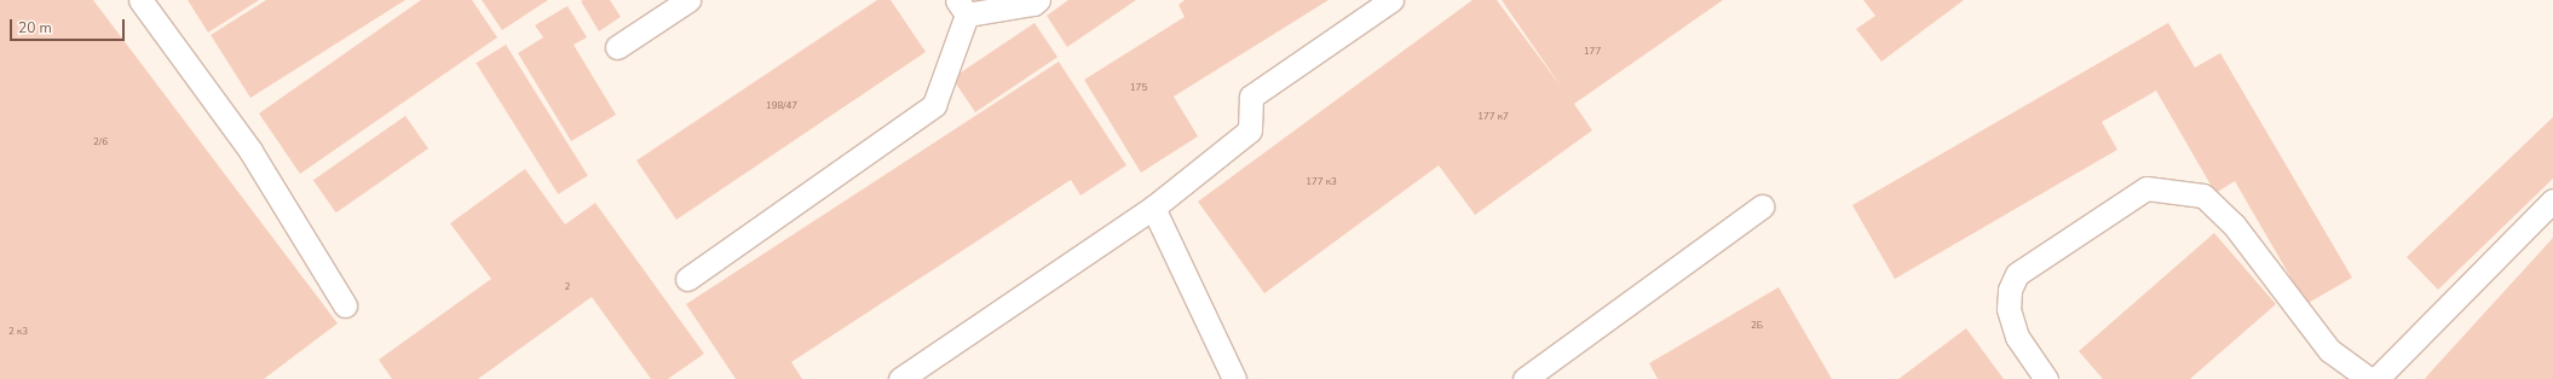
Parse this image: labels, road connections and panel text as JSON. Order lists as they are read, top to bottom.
{
  "house_numbers": [
    "177",
    "175",
    "198/47",
    "177 к7",
    "2/6",
    "177 к3",
    "2",
    "2Б",
    "2 к3"
  ],
  "scale_bar": "20 m"
}
